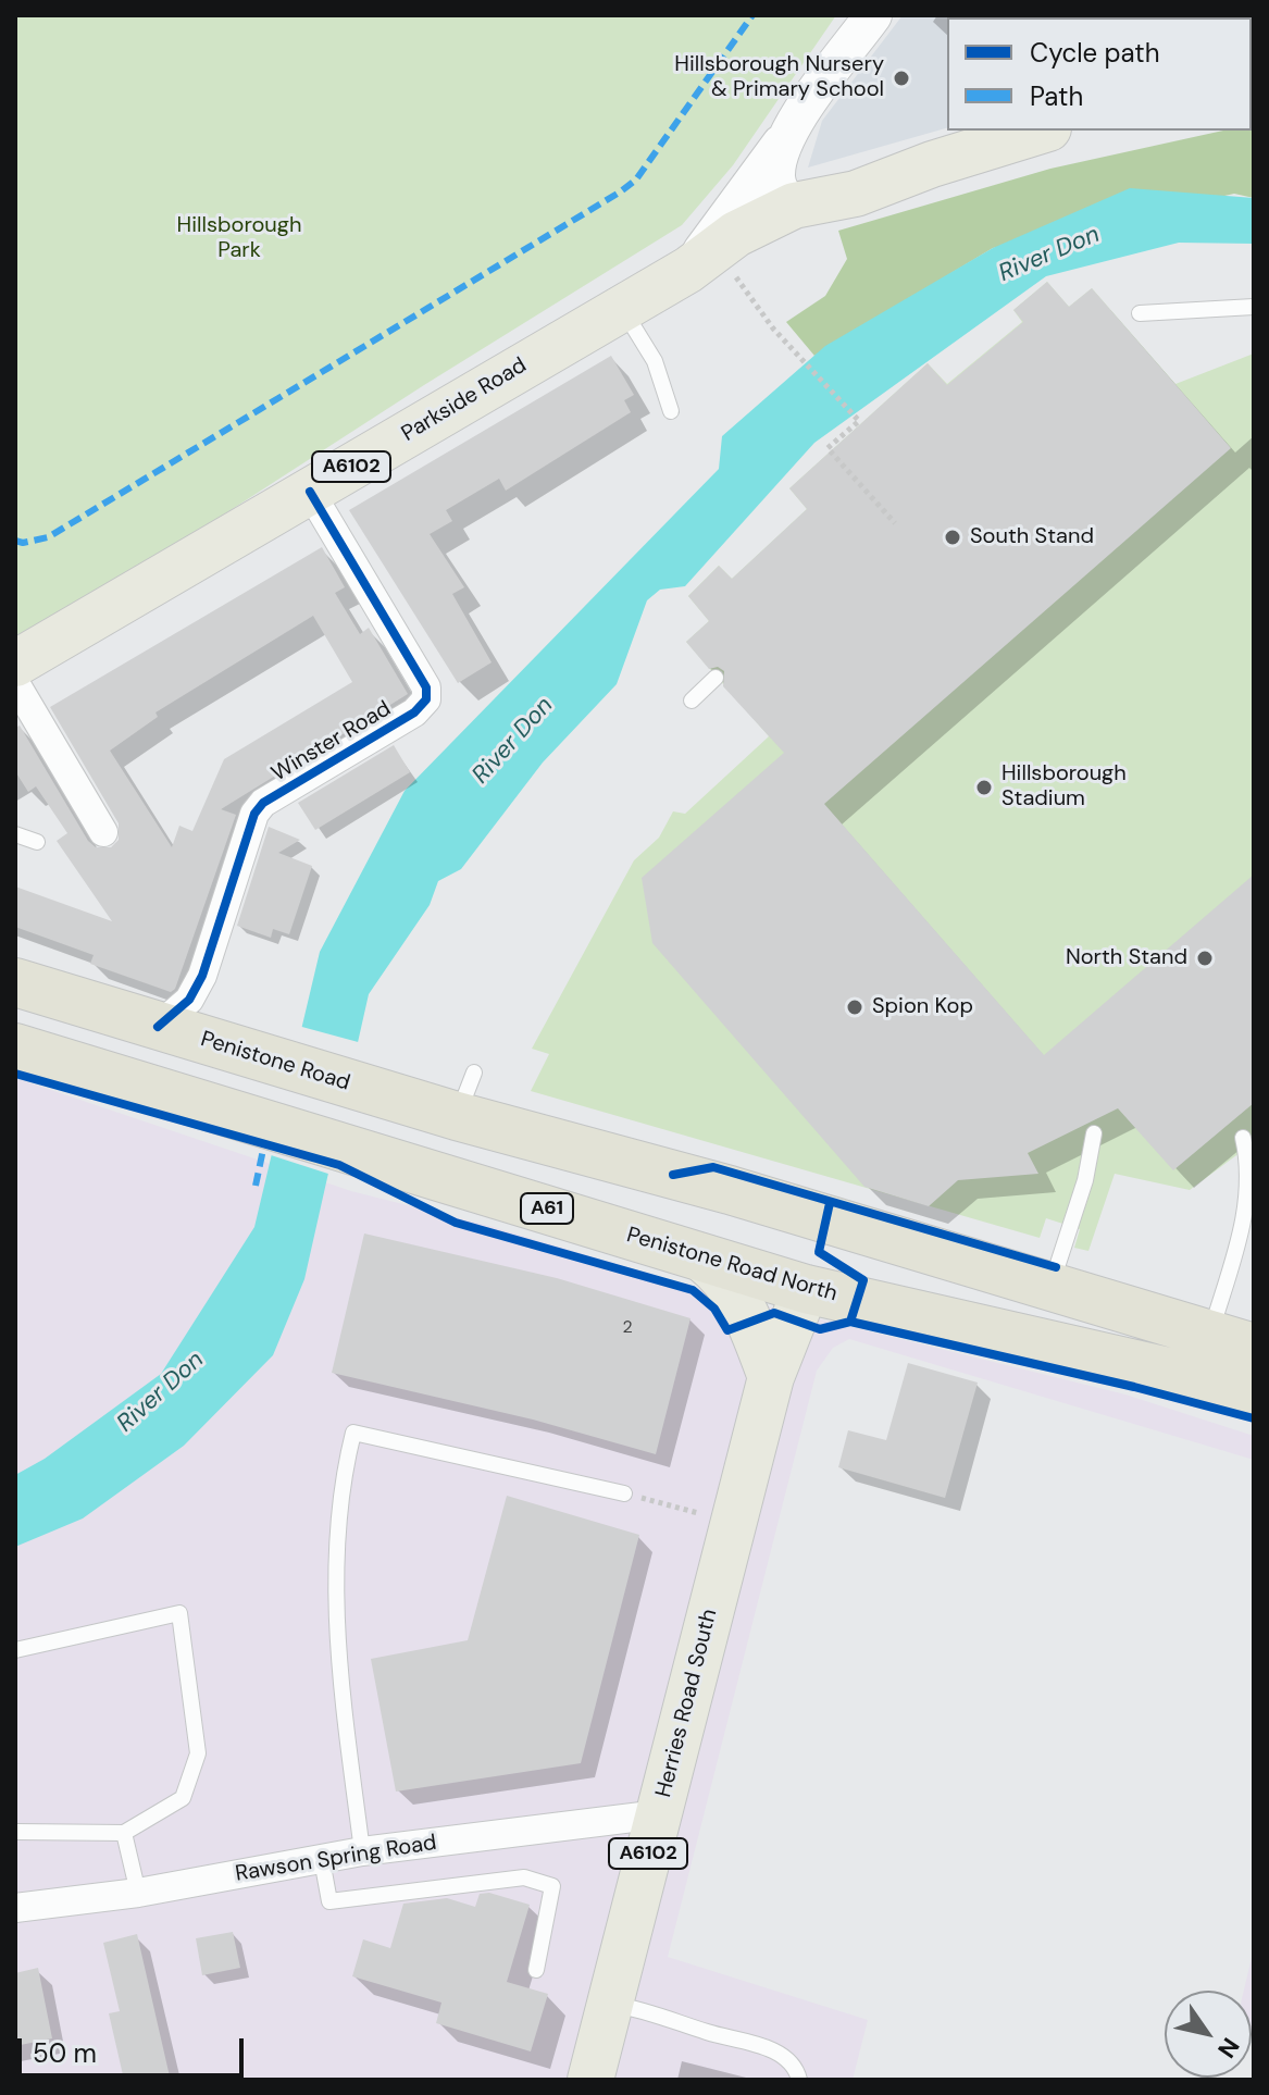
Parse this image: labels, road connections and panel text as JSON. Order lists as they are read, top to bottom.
{
  "streets": {
    "highway": ["Penistone Road", "A61", "Penistone Road North"],
    "main road": ["Parkside Road", "A6102", "Herries Road South"],
    "street": ["Winster Road", "Rawson Spring Road"]
  },
  "crossings": [
    ["Parkside Road", "A6102"],
    ["Parkside Road", "Winster Road"],
    ["Winster Road", "Penistone Road"],
    ["Penistone Road North", "Herries Road South"],
    ["Herries Road South", "Rawson Spring Road"]
  ],
  "water": ["River Don"],
  "parks": ["Hillsborough Park"],
  "places": [
    "Hillsborough Nursery & Primary School",
    "South Stand",
    "Hillsborough Stadium",
    "North Stand",
    "Spion Kop"
  ],
  "house_numbers": ["2"],
  "legend": ["Cycle path", "Path"],
  "scale_bar": "50 m",
  "north": "bottom right"
}
